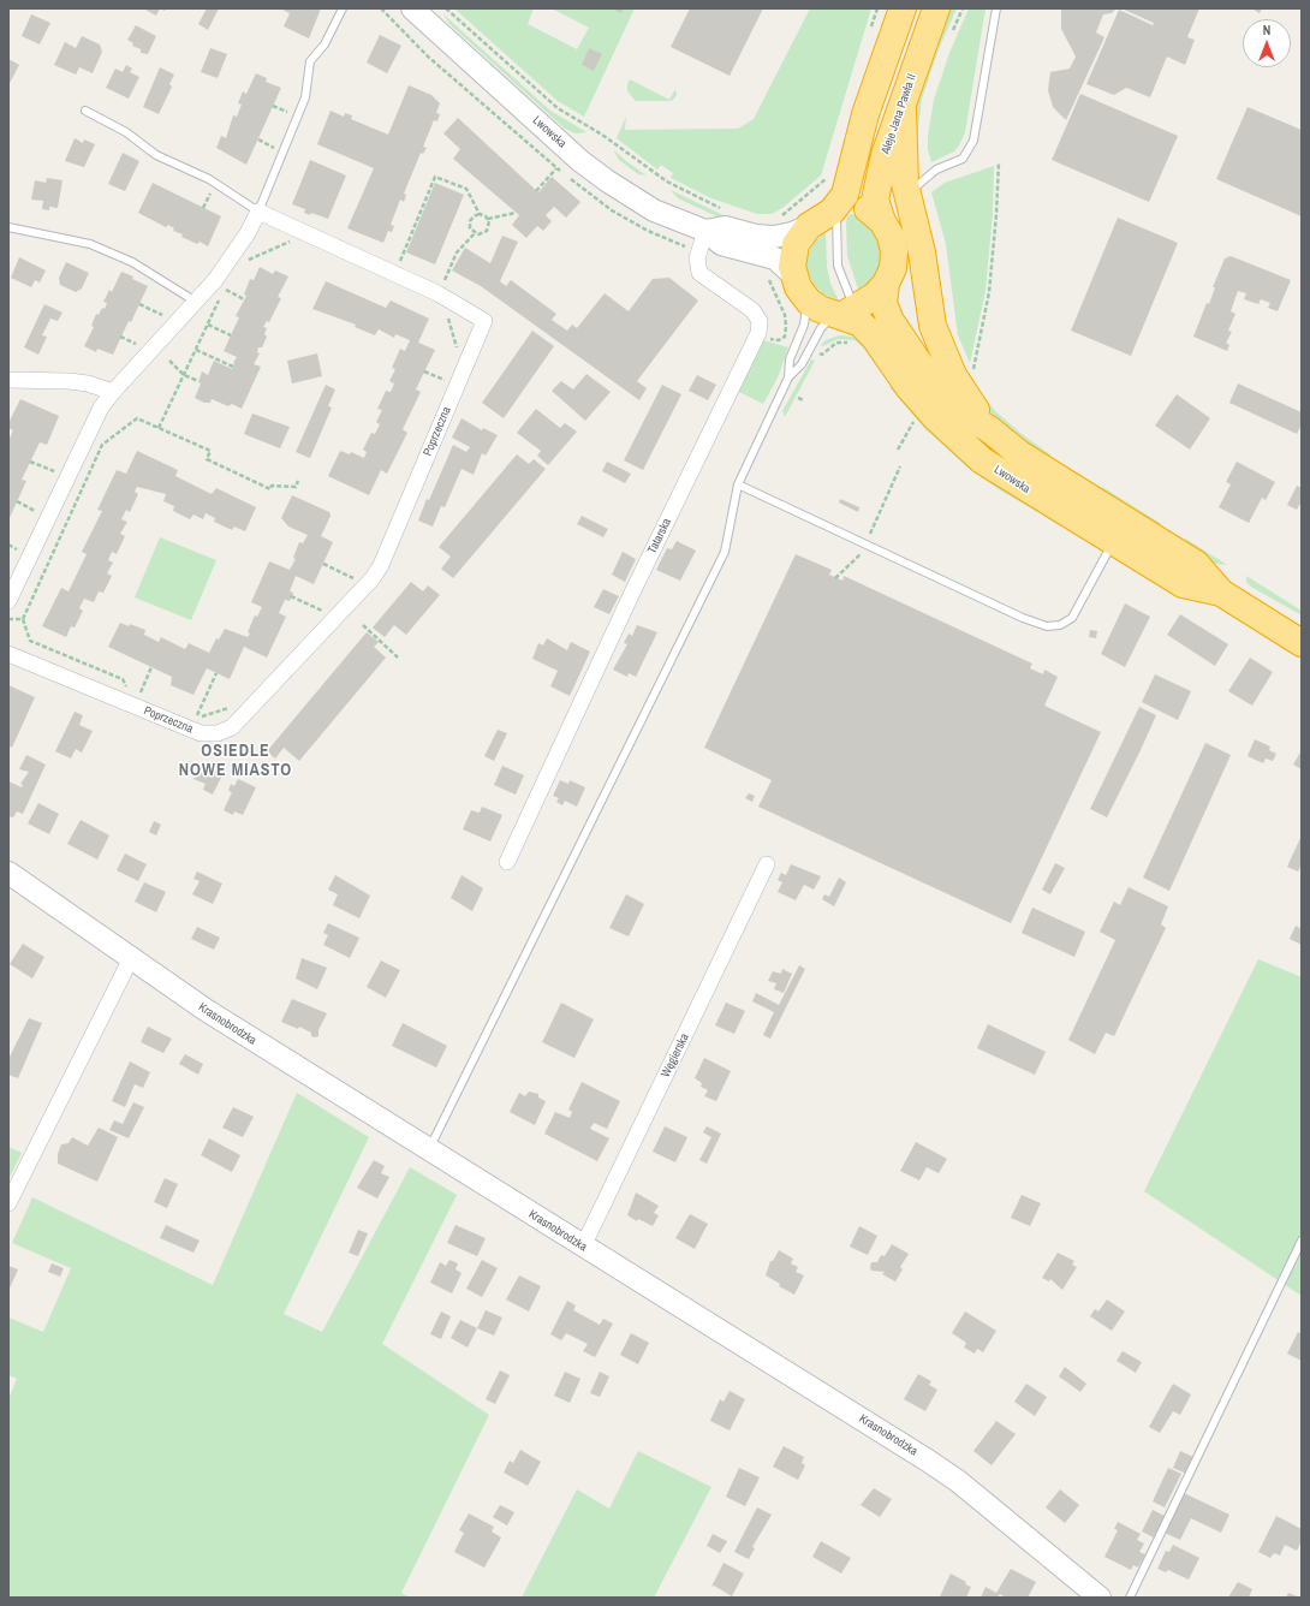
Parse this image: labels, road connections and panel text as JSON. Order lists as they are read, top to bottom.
{
  "streets": {
    "highway": ["Aleje Jana Pawła II", "Lwowska"],
    "street": [
      "Poprzeczna",
      "Tatarska",
      "Krasnobrodzka",
      "Węgierska"
    ]
  },
  "crossings": [
    ["Aleje Jana Pawła II", "Lwowska"],
    ["Lwowska", "Tatarska"],
    ["Krasnobrodzka", "Węgierska"]
  ],
  "districts": ["OSIEDLE NOWE MIASTO"],
  "north": "top"
}
